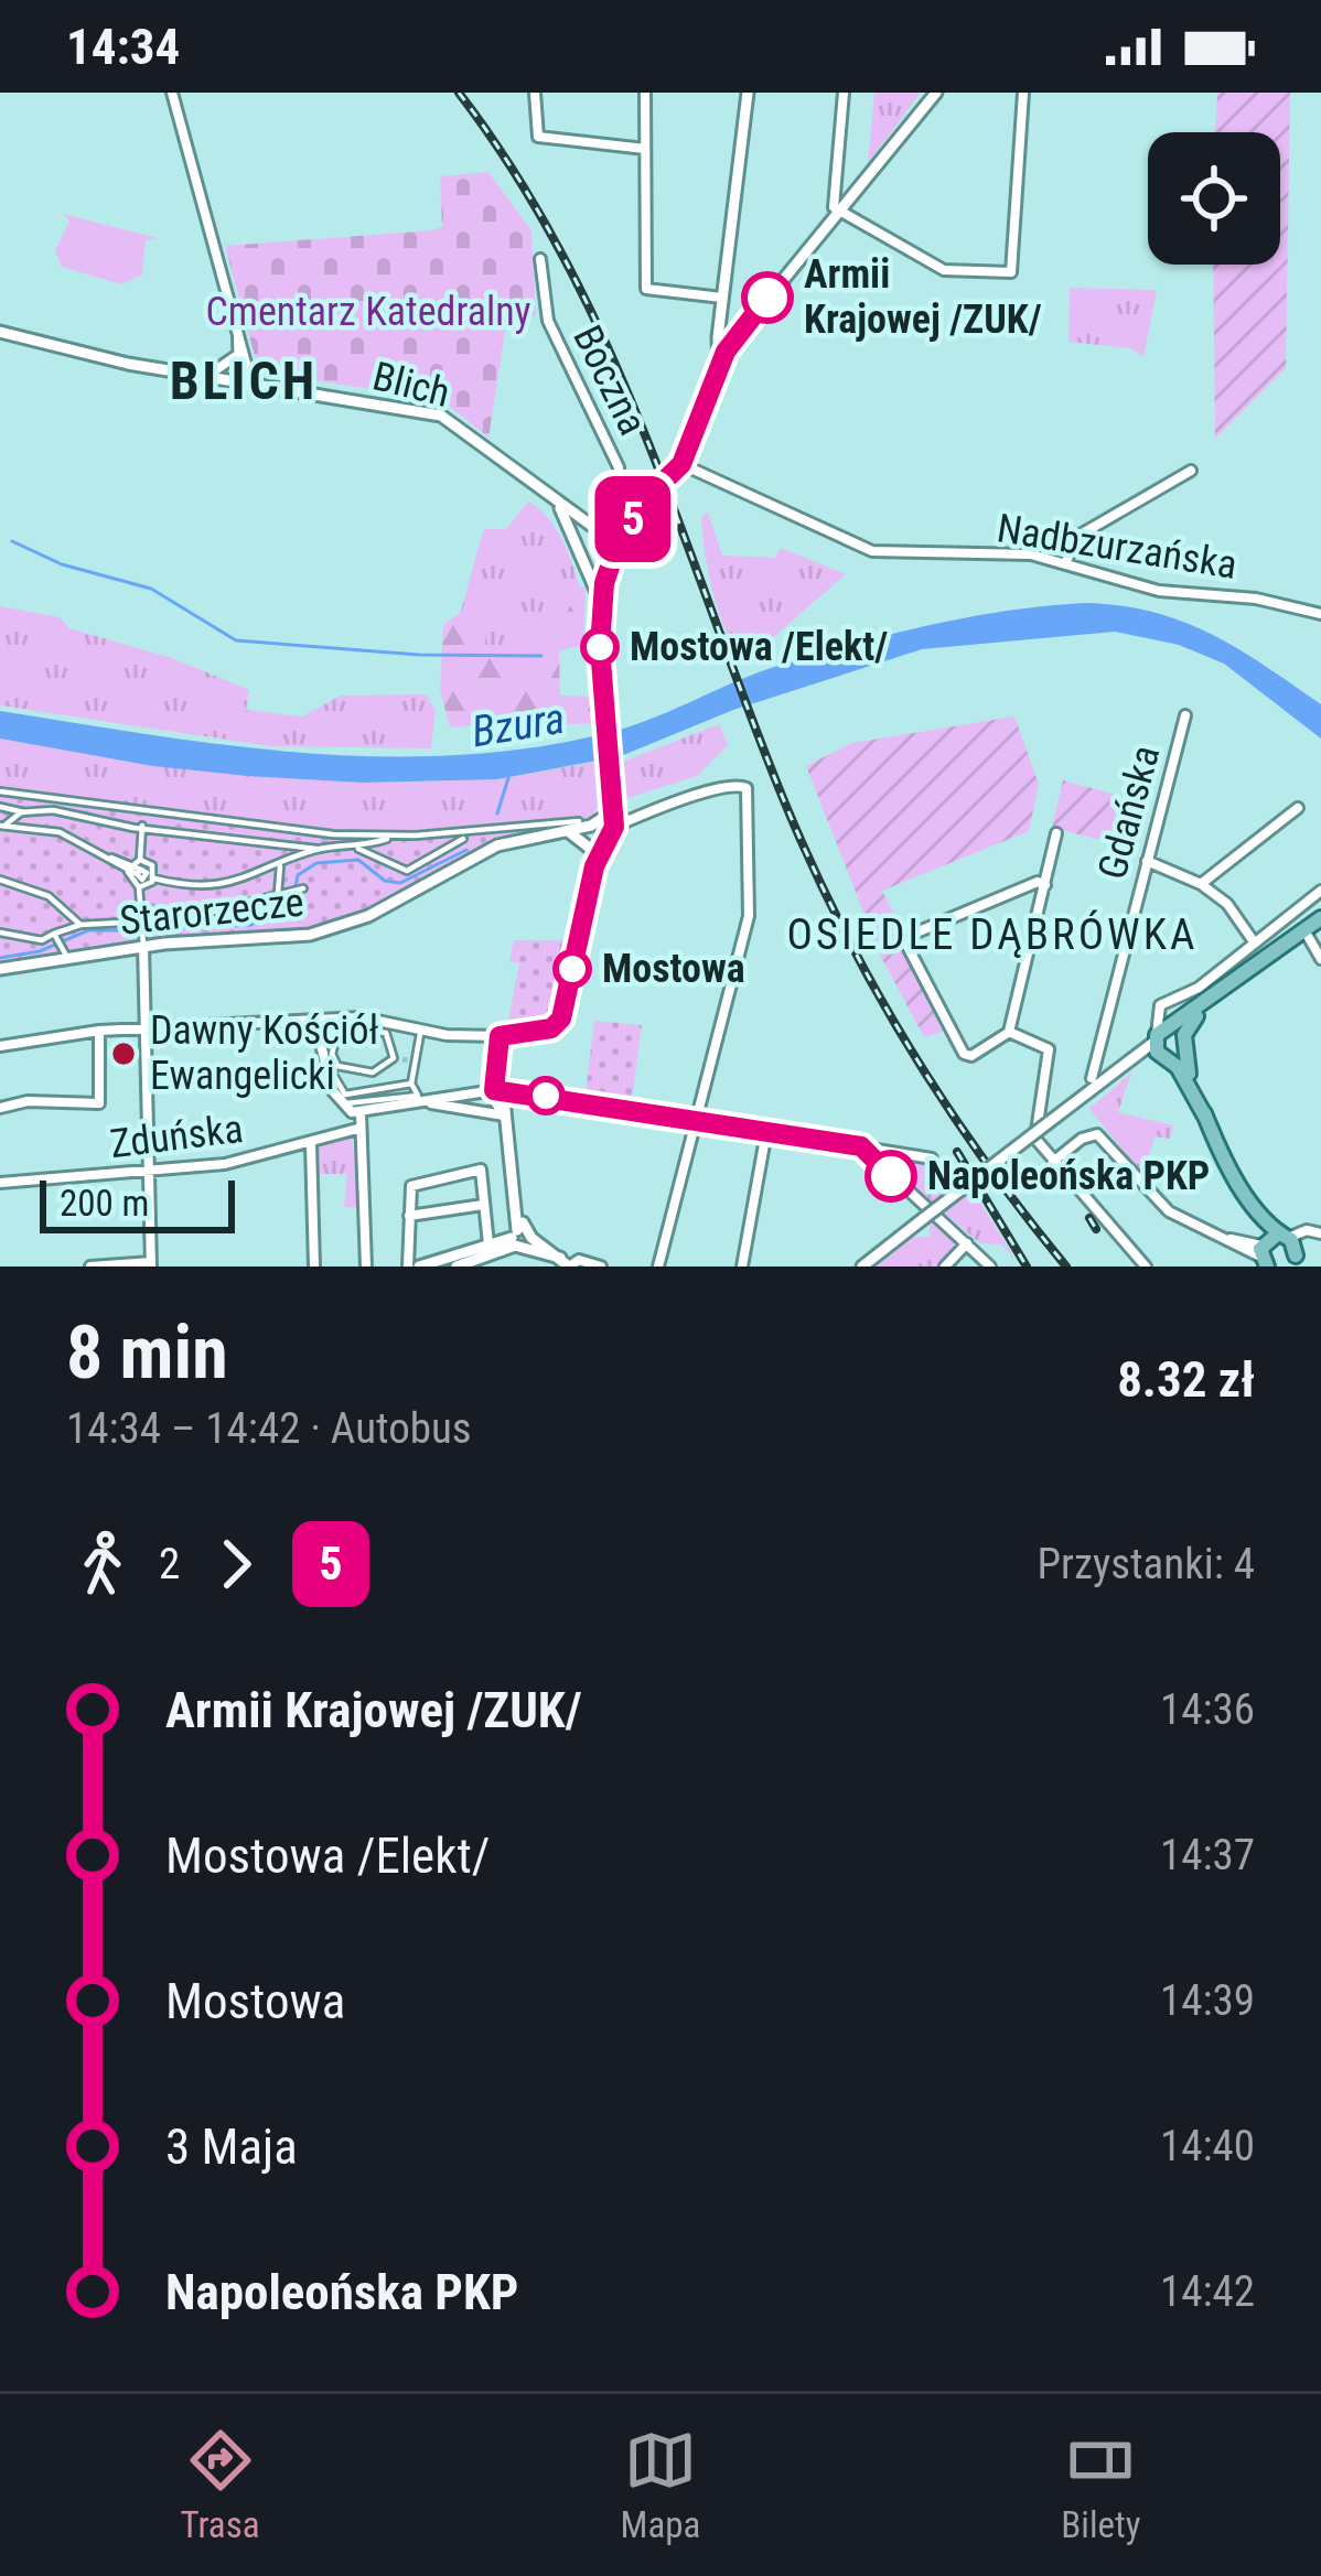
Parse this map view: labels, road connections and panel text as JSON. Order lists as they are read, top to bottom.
{
  "streets": {
    "street": [
      "Boczna",
      "Blich",
      "Nadbzurzańska",
      "Gdańska",
      "Starorzecze",
      "Zduńska"
    ]
  },
  "districts": ["BLICH", "OSIEDLE DĄBRÓWKA"],
  "water": ["Bzura"],
  "parks": ["Cmentarz Katedralny"],
  "places": [
    "Armii Krajowej /ZUK/",
    "Mostowa /Elekt/",
    "Mostowa",
    "Dawny Kościół Ewangelicki",
    "Napoleońska PKP"
  ],
  "lines": ["bus line 5"],
  "scale_bar": "200 m",
  "page": {
    "status": "14:34",
    "on_map": "5",
    "scale": "200 m",
    "heading": ["8 min", "14:34 – 14:42 · Autobus", "8.32 zł"],
    "legs": ["2", "5", "Przystanki: 4"],
    "list": [
      {
        "name": "Armii Krajowej /ZUK/",
        "value": "14:36"
      },
      {
        "name": "Mostowa /Elekt/",
        "value": "14:37"
      },
      {
        "name": "Mostowa",
        "value": "14:39"
      },
      {
        "name": "3 Maja",
        "value": "14:40"
      },
      {
        "name": "Napoleońska PKP",
        "value": "14:42"
      }
    ],
    "tabs": ["Trasa", "Mapa", "Bilety"]
  }
}
